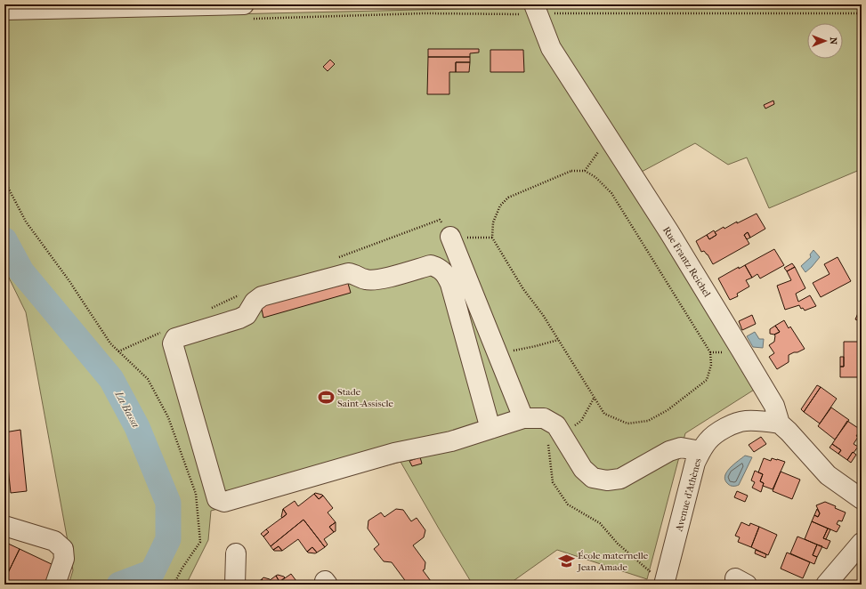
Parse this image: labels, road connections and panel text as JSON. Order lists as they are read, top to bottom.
{
  "streets": {
    "street": ["Rue Frantz Reichel", "Avenue d'Athènes"]
  },
  "crossings": [
    ["Rue Frantz Reichel", "Avenue d'Athènes"]
  ],
  "water": ["La Bassa"],
  "places": {
    "sports": ["Stade Saint-Assiscle"],
    "school or university": ["École maternelle Jean Amade"]
  },
  "north": "right"
}
